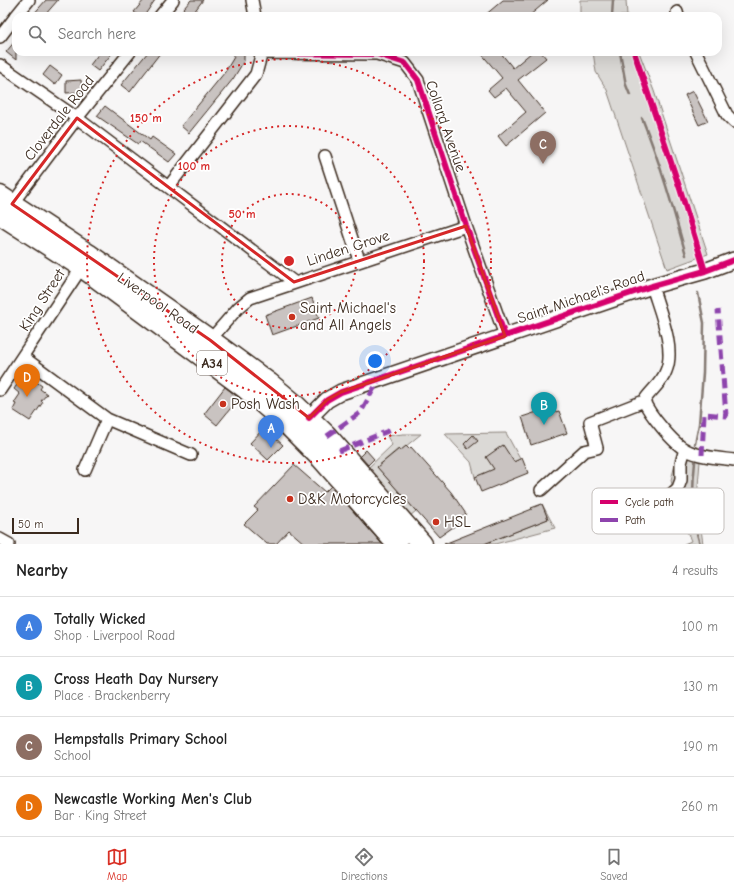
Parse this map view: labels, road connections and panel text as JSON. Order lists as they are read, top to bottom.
{
  "streets": {
    "highway": ["Liverpool Road", "A34"],
    "street": [
      "Cloverdale Road",
      "Collard Avenue",
      "Linden Grove",
      "Saint Michael's Road",
      "King Street"
    ]
  },
  "crossings": [
    ["Cloverdale Road", "Liverpool Road"],
    ["Collard Avenue", "Linden Grove"],
    ["Collard Avenue", "Saint Michael's Road"],
    ["Linden Grove", "Liverpool Road"],
    ["Saint Michael's Road", "Liverpool Road"],
    ["Saint Michael's Road", "A34"],
    ["King Street", "Liverpool Road"],
    ["Liverpool Road", "A34"]
  ],
  "places": [
    "Saint Michael's and All Angels",
    "Posh Wash",
    "D&K Motorcycles",
    "HSL"
  ],
  "legend": ["Cycle path", "Path"],
  "scale_bar": "50 m",
  "page": {
    "search": "Search here",
    "pins": [
      "C",
      "D",
      "B",
      "A"
    ],
    "scale": "50 m",
    "heading": ["Nearby", "4 results"],
    "list": [
      {
        "mark": "A",
        "name": "Totally Wicked",
        "note": "Shop · Liverpool Road",
        "value": "100 m"
      },
      {
        "mark": "B",
        "name": "Cross Heath Day Nursery",
        "note": "Place · Brackenberry",
        "value": "130 m"
      },
      {
        "mark": "C",
        "name": "Hempstalls Primary School",
        "note": "School",
        "value": "190 m"
      },
      {
        "mark": "D",
        "name": "Newcastle Working Men's Club",
        "note": "Bar · King Street",
        "value": "260 m"
      }
    ],
    "nav": ["Map", "Directions", "Saved"]
  },
  "rings": ["150 m", "100 m", "50 m"]
}
